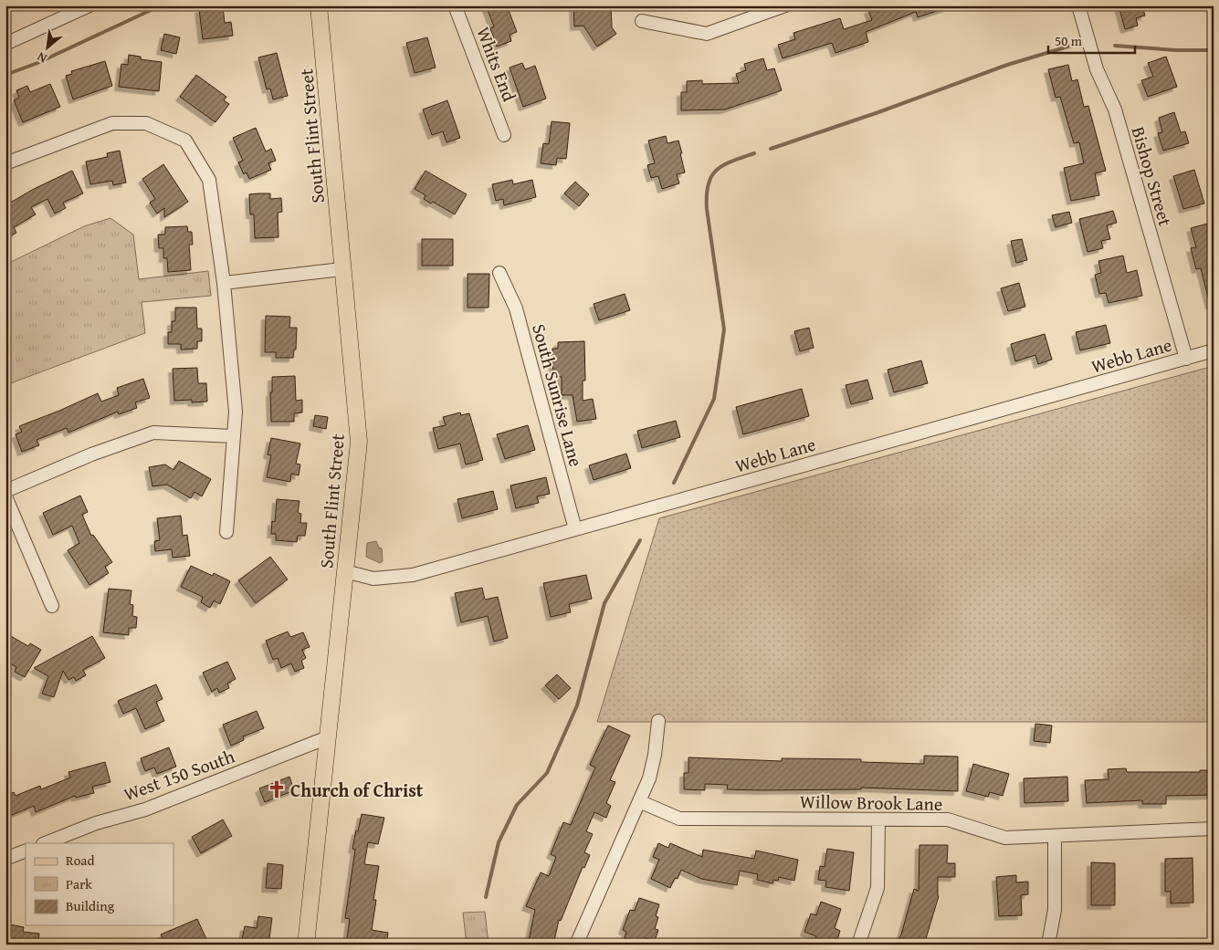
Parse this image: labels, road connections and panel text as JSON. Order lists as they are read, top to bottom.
{
  "streets": {
    "main road": ["South Flint Street"],
    "street": [
      "Whits End",
      "Bishop Street",
      "Webb Lane",
      "South Sunrise Lane",
      "West 150 South",
      "Willow Brook Lane"
    ]
  },
  "crossings": [
    ["South Flint Street", "Webb Lane"],
    ["South Flint Street", "West 150 South"],
    ["Bishop Street", "Webb Lane"],
    ["Webb Lane", "South Sunrise Lane"]
  ],
  "places": {
    "church": ["Church of Christ"]
  },
  "legend": ["Road", "Park", "Building"],
  "scale_bar": "50 m",
  "north": "bottom left"
}
